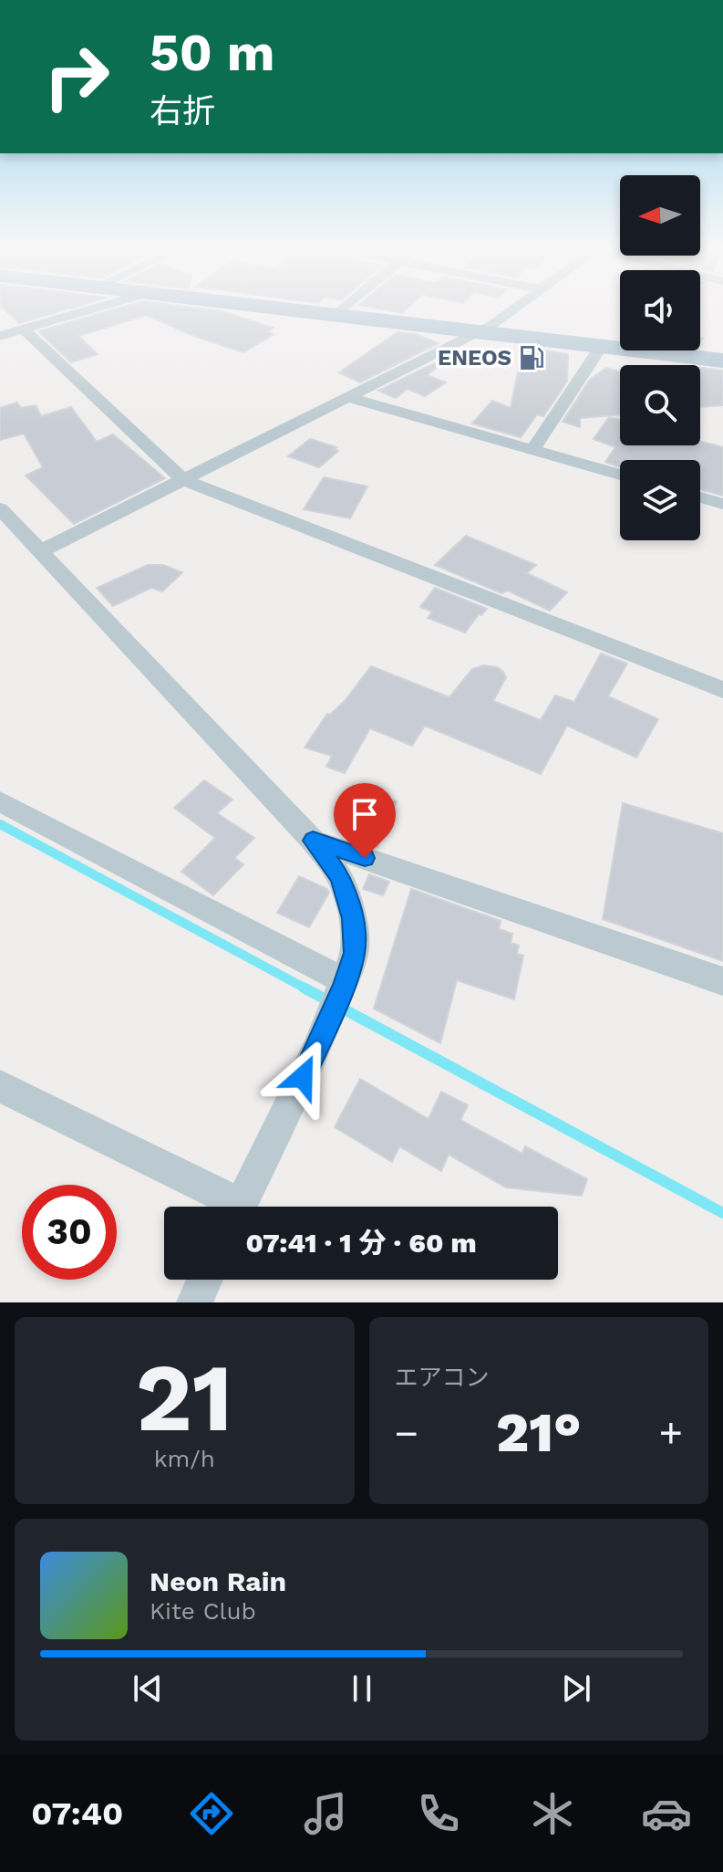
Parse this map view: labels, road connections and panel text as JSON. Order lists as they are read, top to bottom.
{
  "places": {
    "fuel station": ["ENEOS"]
  },
  "north": "left",
  "page": {
    "turn": ["50 m", "右折"],
    "limit": "30",
    "trip": "07:41 · 1 分 · 60 m",
    "tile": [
      ["21", "km/h"],
      "エアコン"
    ],
    "heat": ["−", "21°", "+"],
    "song": ["Neon Rain", "Kite Club"],
    "tabs": "07:40"
  }
}
